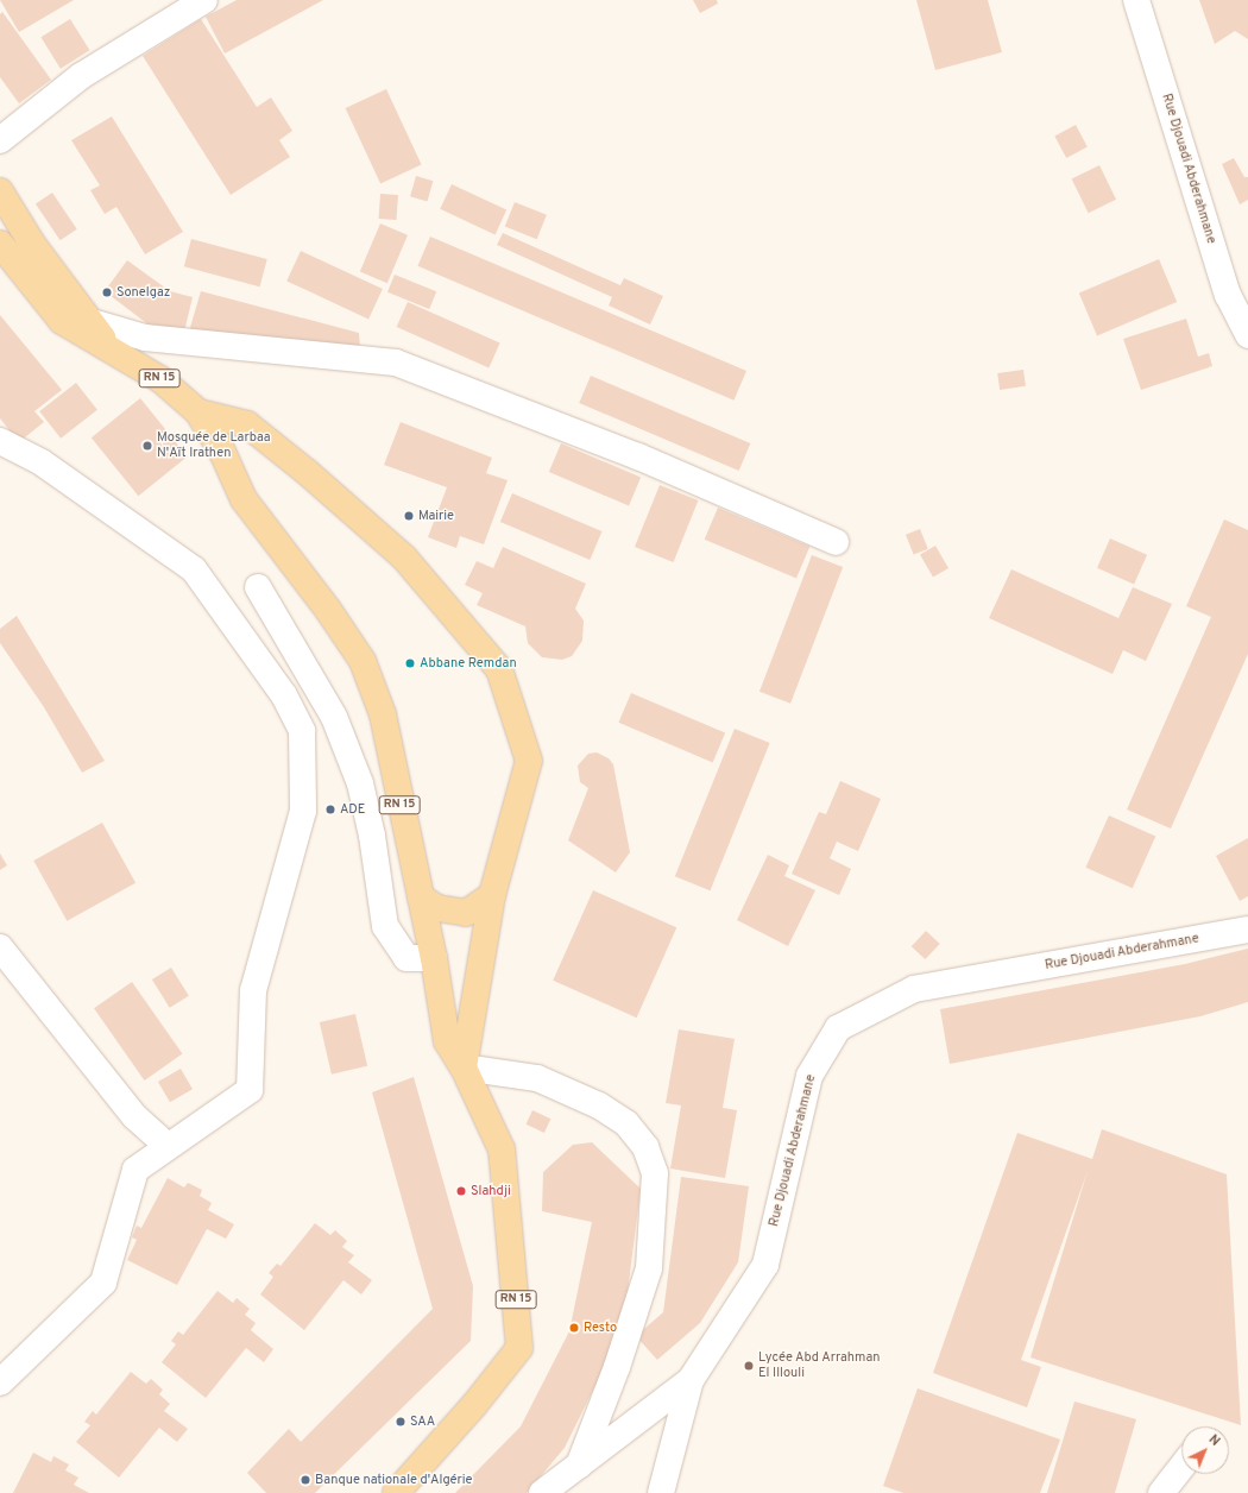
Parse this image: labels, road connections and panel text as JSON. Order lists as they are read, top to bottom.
{
  "streets": {
    "main road": ["RN 15"],
    "street": ["Rue Djouadi Abderahmane"]
  },
  "places": [
    "Sonelgaz",
    "Mosquée de Larbaa N'Aït Irathen",
    "Mairie",
    "Abbane Remdan",
    "ADE",
    "Slahdji",
    "Resto",
    "Lycée Abd Arrahman El Illouli",
    "SAA",
    "Banque nationale d'Algérie"
  ],
  "north": "top right"
}
